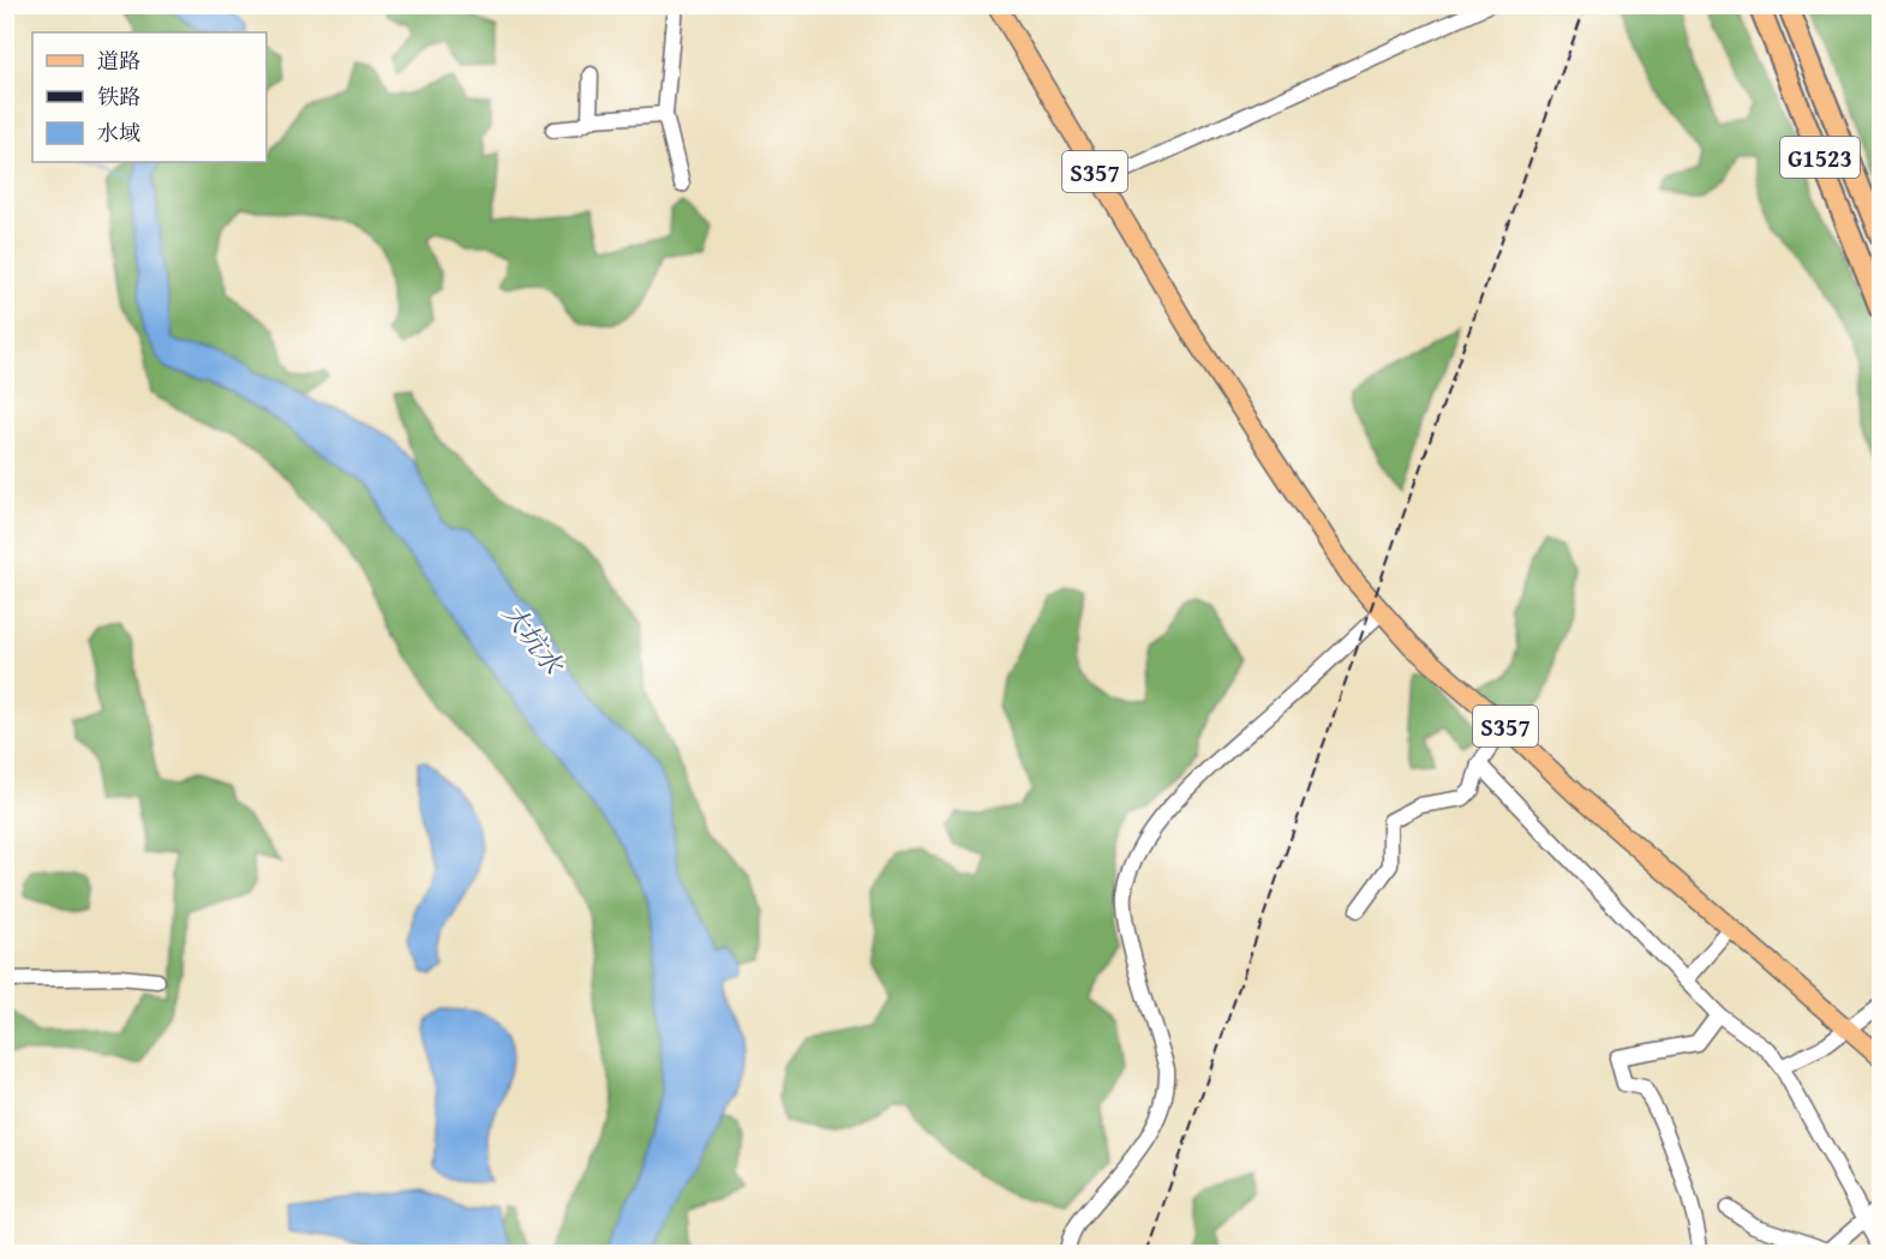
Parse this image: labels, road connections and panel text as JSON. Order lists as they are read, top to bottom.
{
  "streets": {
    "highway": ["G1523"],
    "main road": ["S357"]
  },
  "water": ["大坑水"],
  "legend": ["道路", "铁路", "水域"]
}
